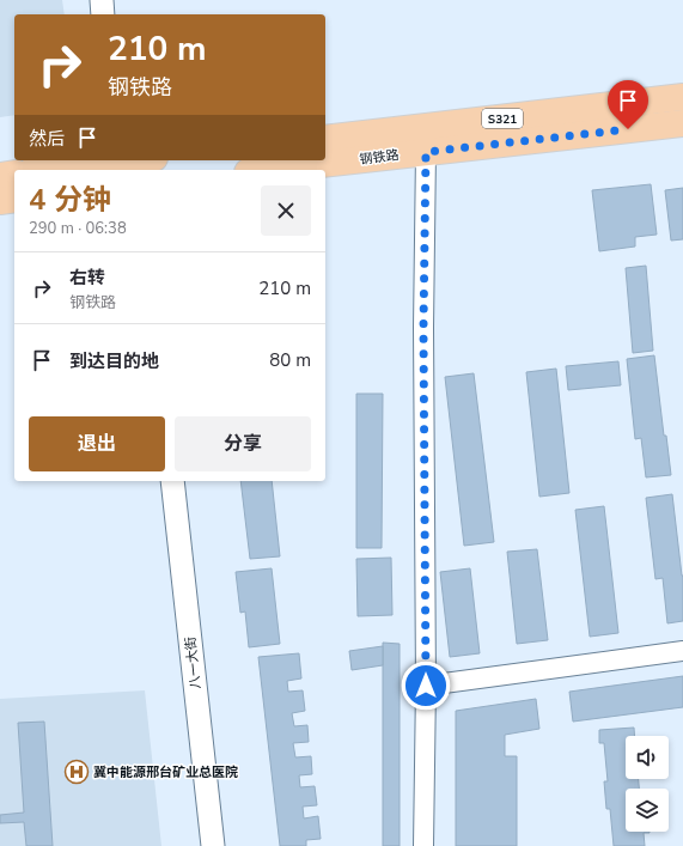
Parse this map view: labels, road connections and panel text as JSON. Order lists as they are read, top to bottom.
{
  "streets": {
    "main road": ["S321", "钢铁路"],
    "street": ["八一大街"]
  },
  "places": {
    "hospital": ["冀中能源邢台矿业总医院"]
  },
  "page": {
    "turn": ["210 m", "钢铁路"],
    "then": "然后",
    "heading": ["4 分钟", "290 m · 06:38"],
    "list": [
      {
        "name": "右转",
        "note": "钢铁路",
        "value": "210 m"
      },
      {
        "name": "到达目的地",
        "value": "80 m"
      }
    ],
    "buttons": ["退出", "分享"]
  }
}
